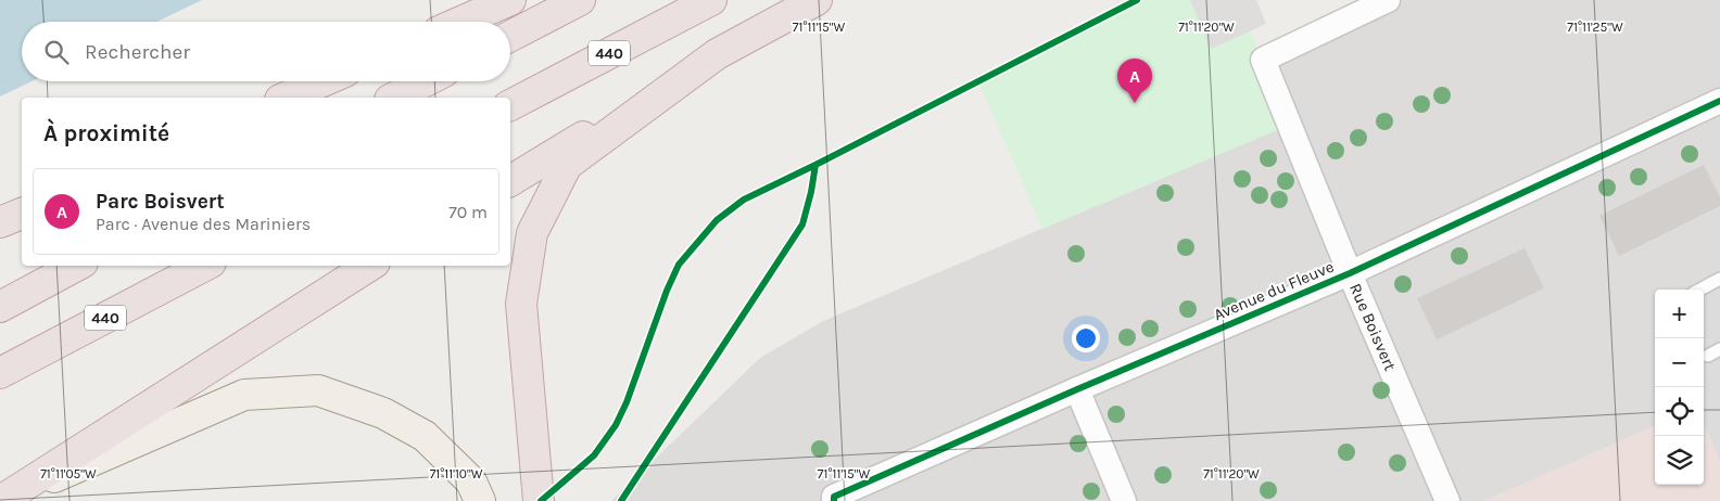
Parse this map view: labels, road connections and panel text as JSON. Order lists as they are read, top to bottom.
{
  "streets": {
    "highway": ["440"],
    "street": ["Avenue du Fleuve", "Rue Boisvert"]
  },
  "crossings": [
    ["Avenue du Fleuve", "Rue Boisvert"]
  ],
  "page": {
    "search": "Rechercher",
    "pins": "A",
    "heading": "À proximité",
    "list": [
      {
        "mark": "A",
        "name": "Parc Boisvert",
        "note": "Parc · Avenue des Mariniers",
        "value": "70 m"
      }
    ],
    "map_buttons": ["+", "−"]
  },
  "coordinates": [
    "71°11'15\"W",
    "71°11'20\"W",
    "71°11'25\"W",
    "71°11'05\"W",
    "71°11'10\"W"
  ]
}
